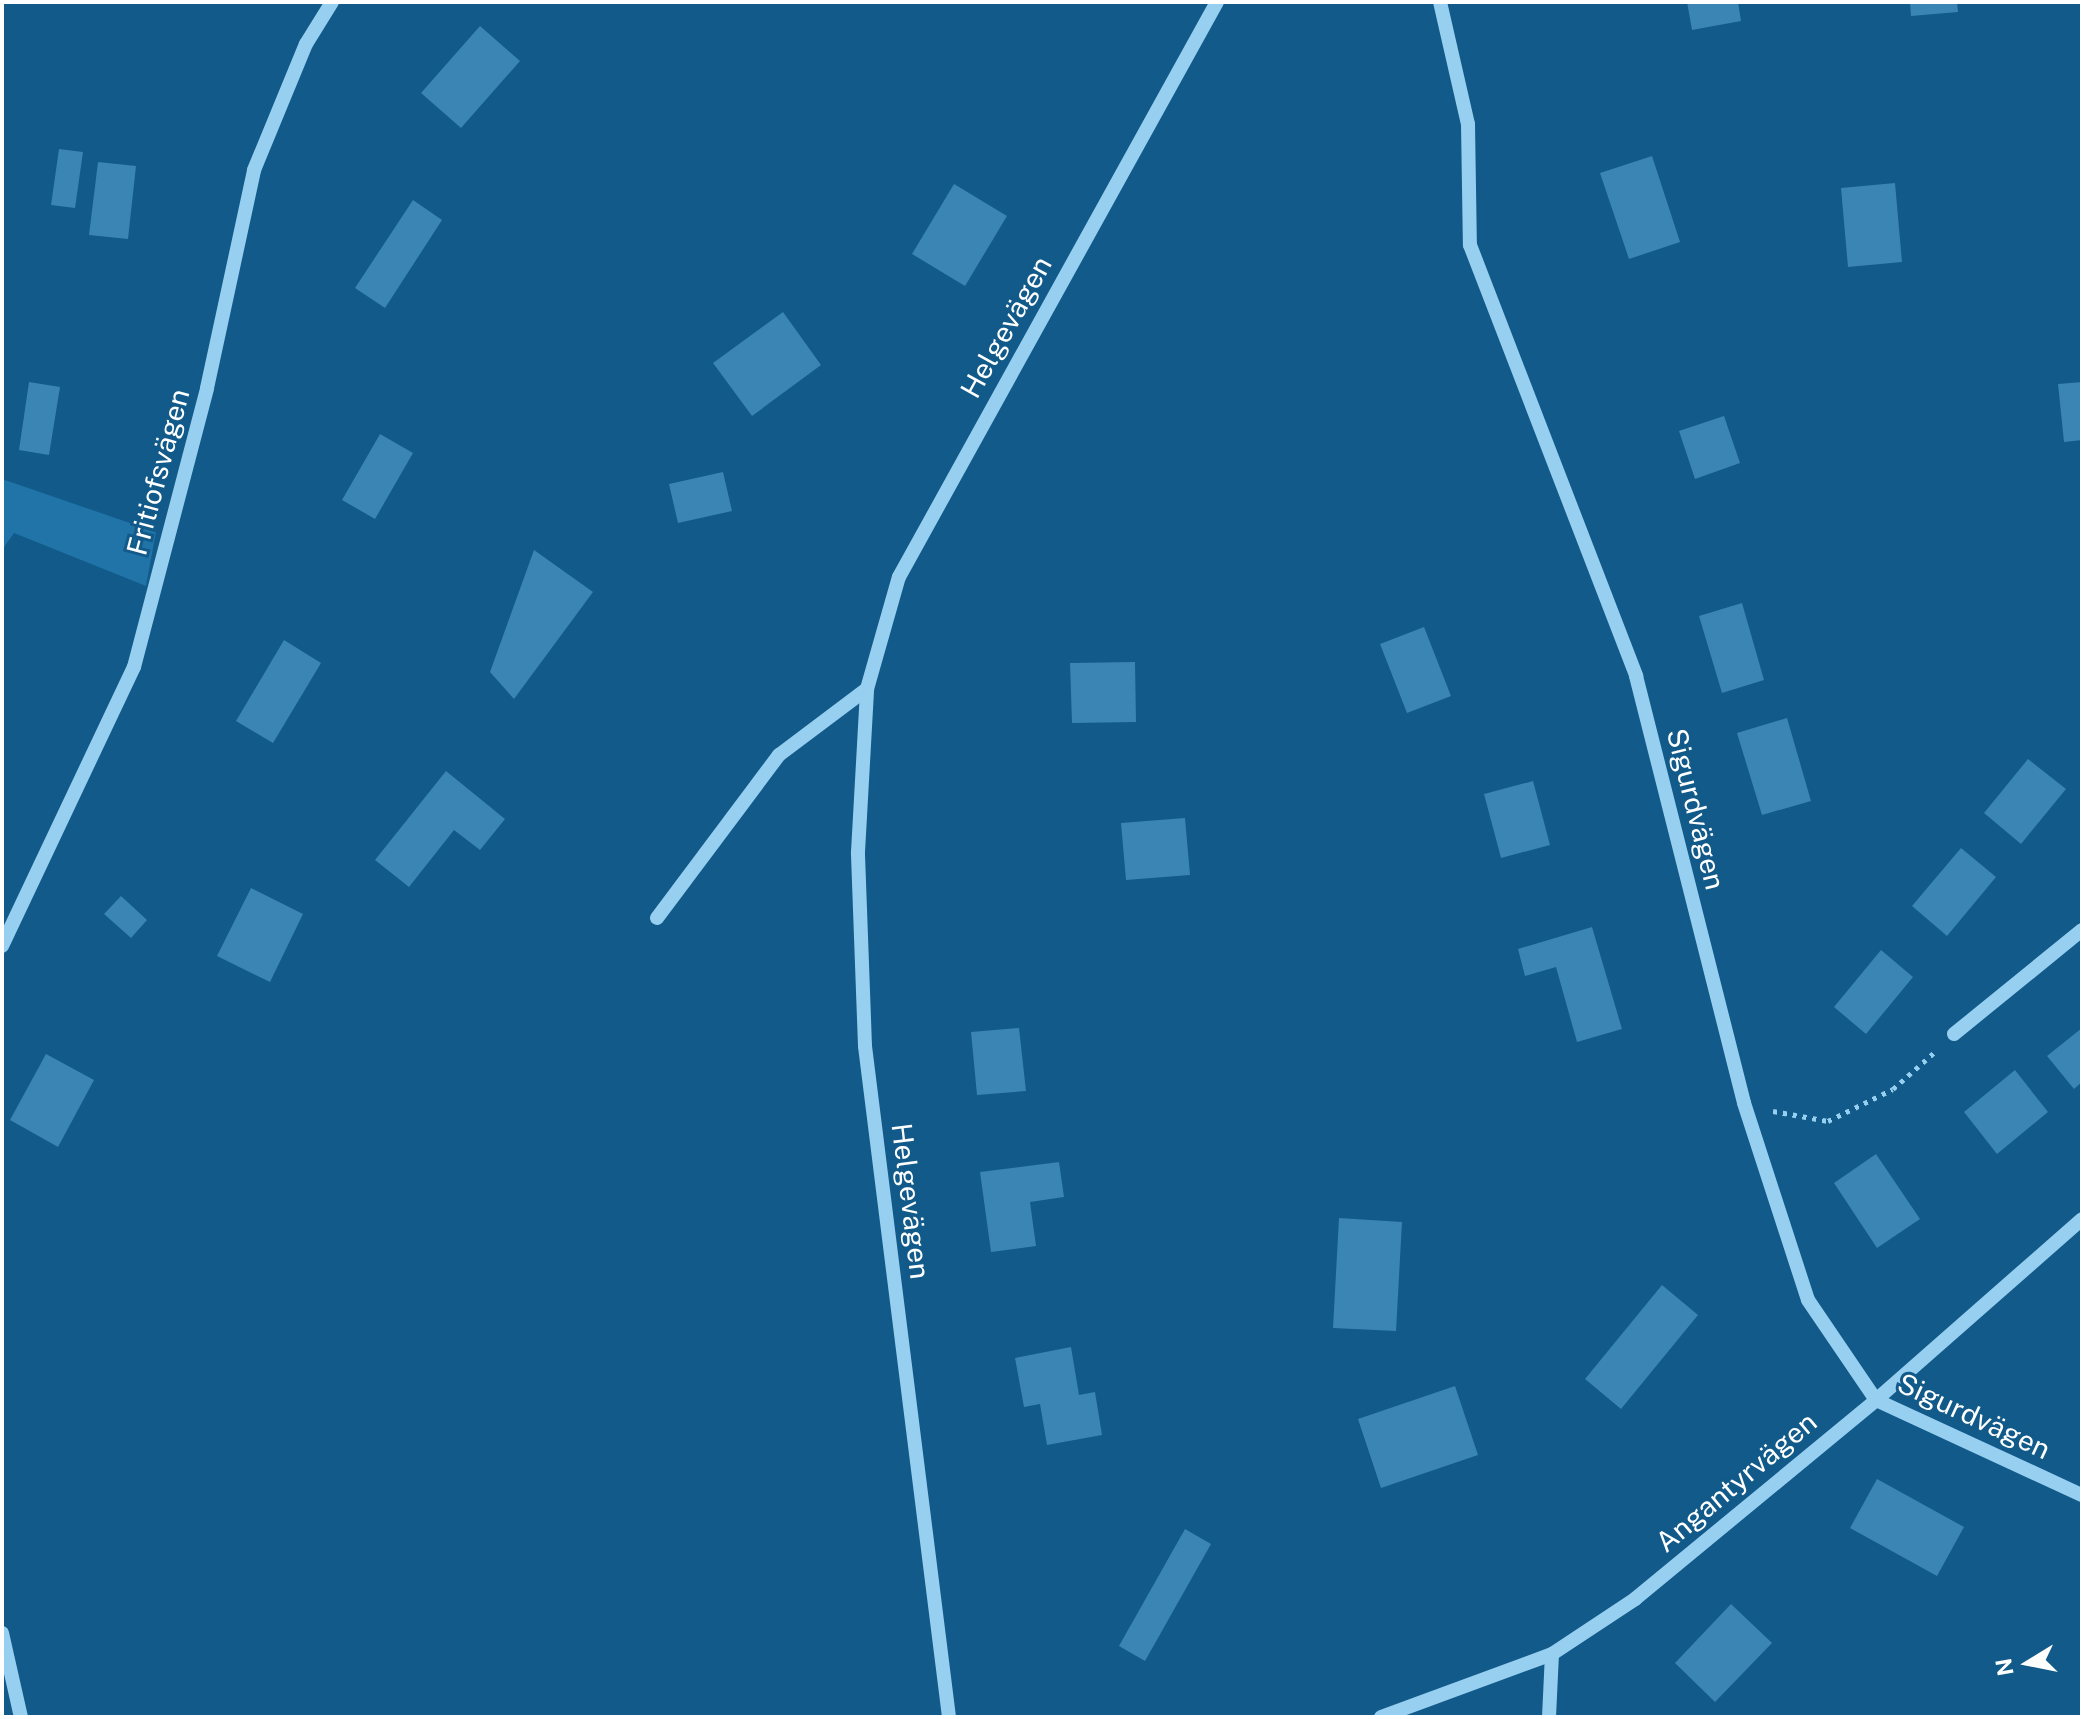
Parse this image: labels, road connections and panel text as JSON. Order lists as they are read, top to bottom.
{
  "streets": {
    "street": [
      "Helgevägen",
      "Fritiofsvägen",
      "Sigurdvägen",
      "Angantyrvägen"
    ]
  },
  "crossings": [
    ["Sigurdvägen", "Angantyrvägen"]
  ],
  "north": "left"
}
